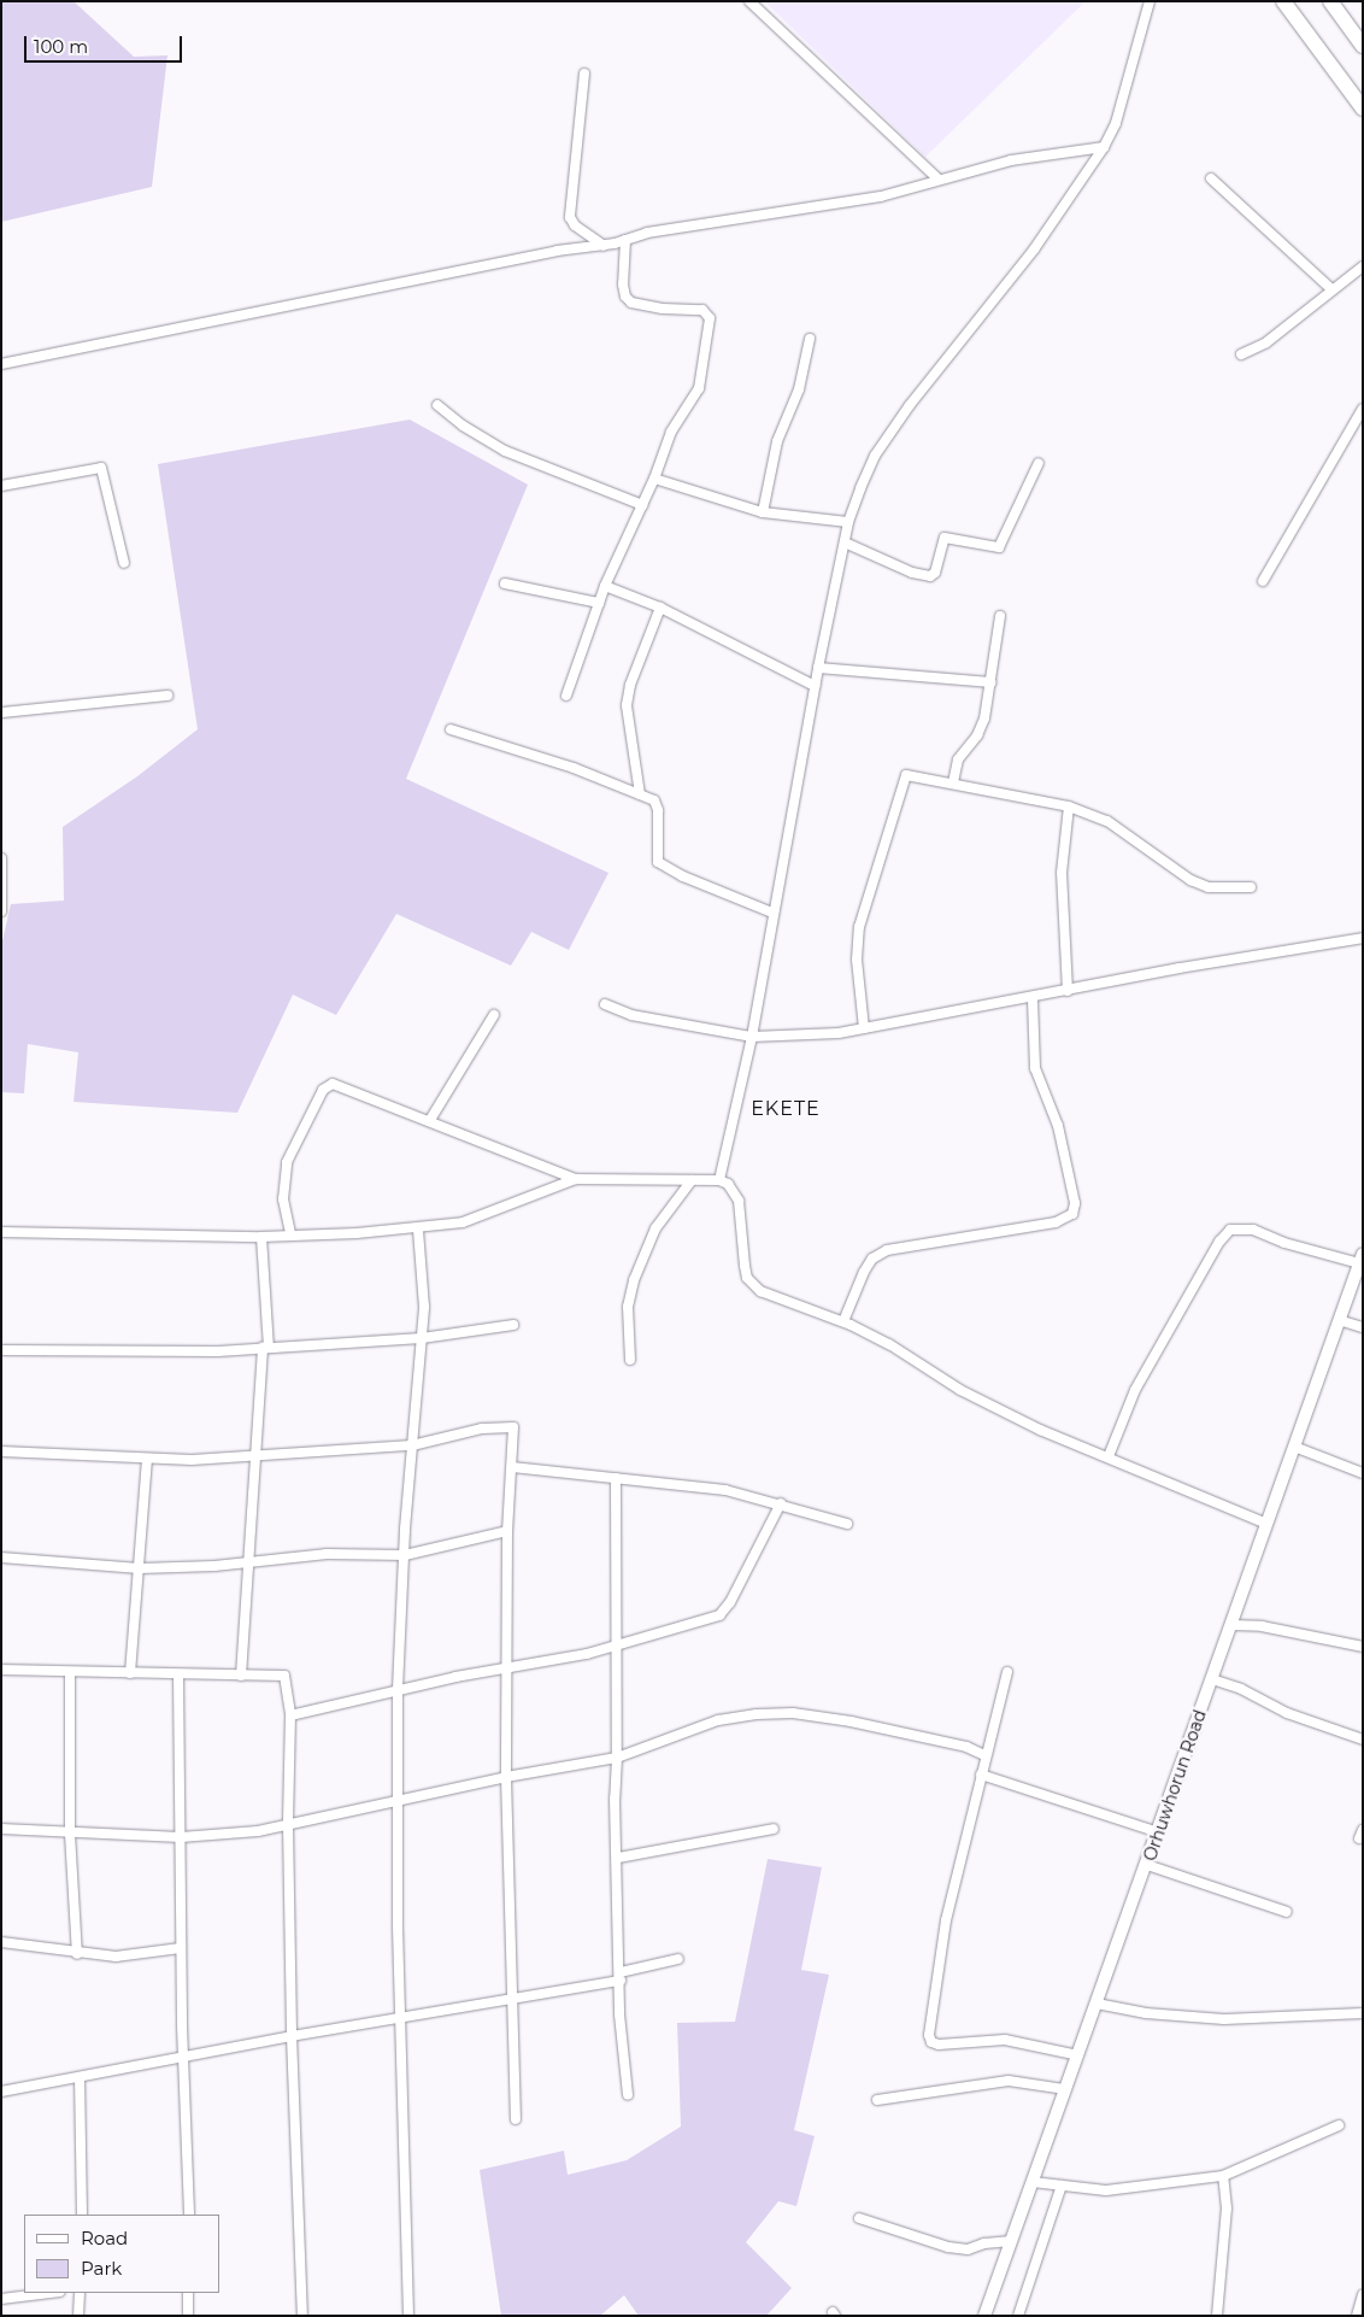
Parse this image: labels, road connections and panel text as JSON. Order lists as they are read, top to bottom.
{
  "streets": {
    "street": ["Orhuwhorun Road"]
  },
  "districts": ["EKETE"],
  "legend": ["Road", "Park"],
  "scale_bar": "100 m"
}
